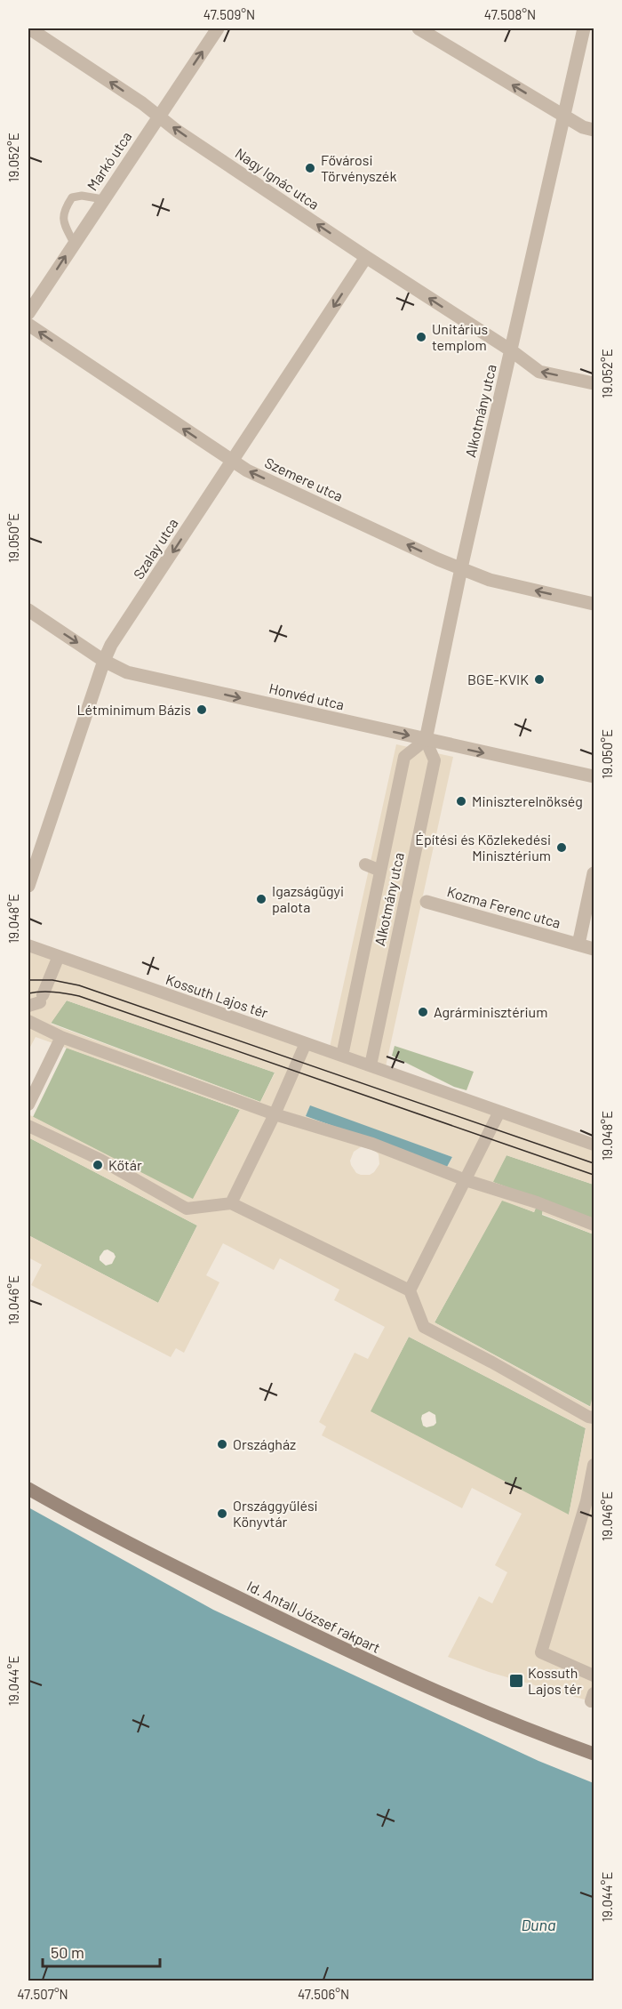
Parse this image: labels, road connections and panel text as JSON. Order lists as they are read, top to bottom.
{
  "streets": {
    "main road": ["Id. Antall József rakpart"],
    "street": [
      "Markó utca",
      "Nagy Ignác utca",
      "Alkotmány utca",
      "Szemere utca",
      "Szalay utca",
      "Honvéd utca",
      "Kozma Ferenc utca",
      "Kossuth Lajos tér"
    ]
  },
  "crossings": [
    ["Markó utca", "Nagy Ignác utca"],
    ["Nagy Ignác utca", "Alkotmány utca"],
    ["Nagy Ignác utca", "Szalay utca"],
    ["Alkotmány utca", "Szemere utca"],
    ["Alkotmány utca", "Honvéd utca"],
    ["Alkotmány utca", "Kozma Ferenc utca"],
    ["Alkotmány utca", "Kossuth Lajos tér"],
    ["Szemere utca", "Szalay utca"],
    ["Szalay utca", "Honvéd utca"]
  ],
  "one_way": [
    "Markó utca",
    "Nagy Ignác utca",
    "Szemere utca",
    "Szalay utca",
    "Honvéd utca"
  ],
  "water": ["Duna"],
  "places": {
    "other": [
      "Fővárosi Törvényszék",
      "Unitárius templom",
      "BGE-KVIK",
      "Létminimum Bázis",
      "Miniszterelnökség",
      "Építési és Közlekedési Minisztérium",
      "Igazságügyi palota",
      "Agrárminisztérium",
      "Kőtár",
      "Országház",
      "Országgyűlési Könyvtár"
    ],
    "transit": ["Kossuth Lajos tér"]
  },
  "scale_bar": "50 m",
  "coordinates": [
    "47.509°N",
    "47.508°N",
    "19.052°E",
    "19.050°E",
    "19.048°E",
    "19.046°E",
    "19.044°E",
    "47.507°N",
    "47.506°N"
  ]
}
